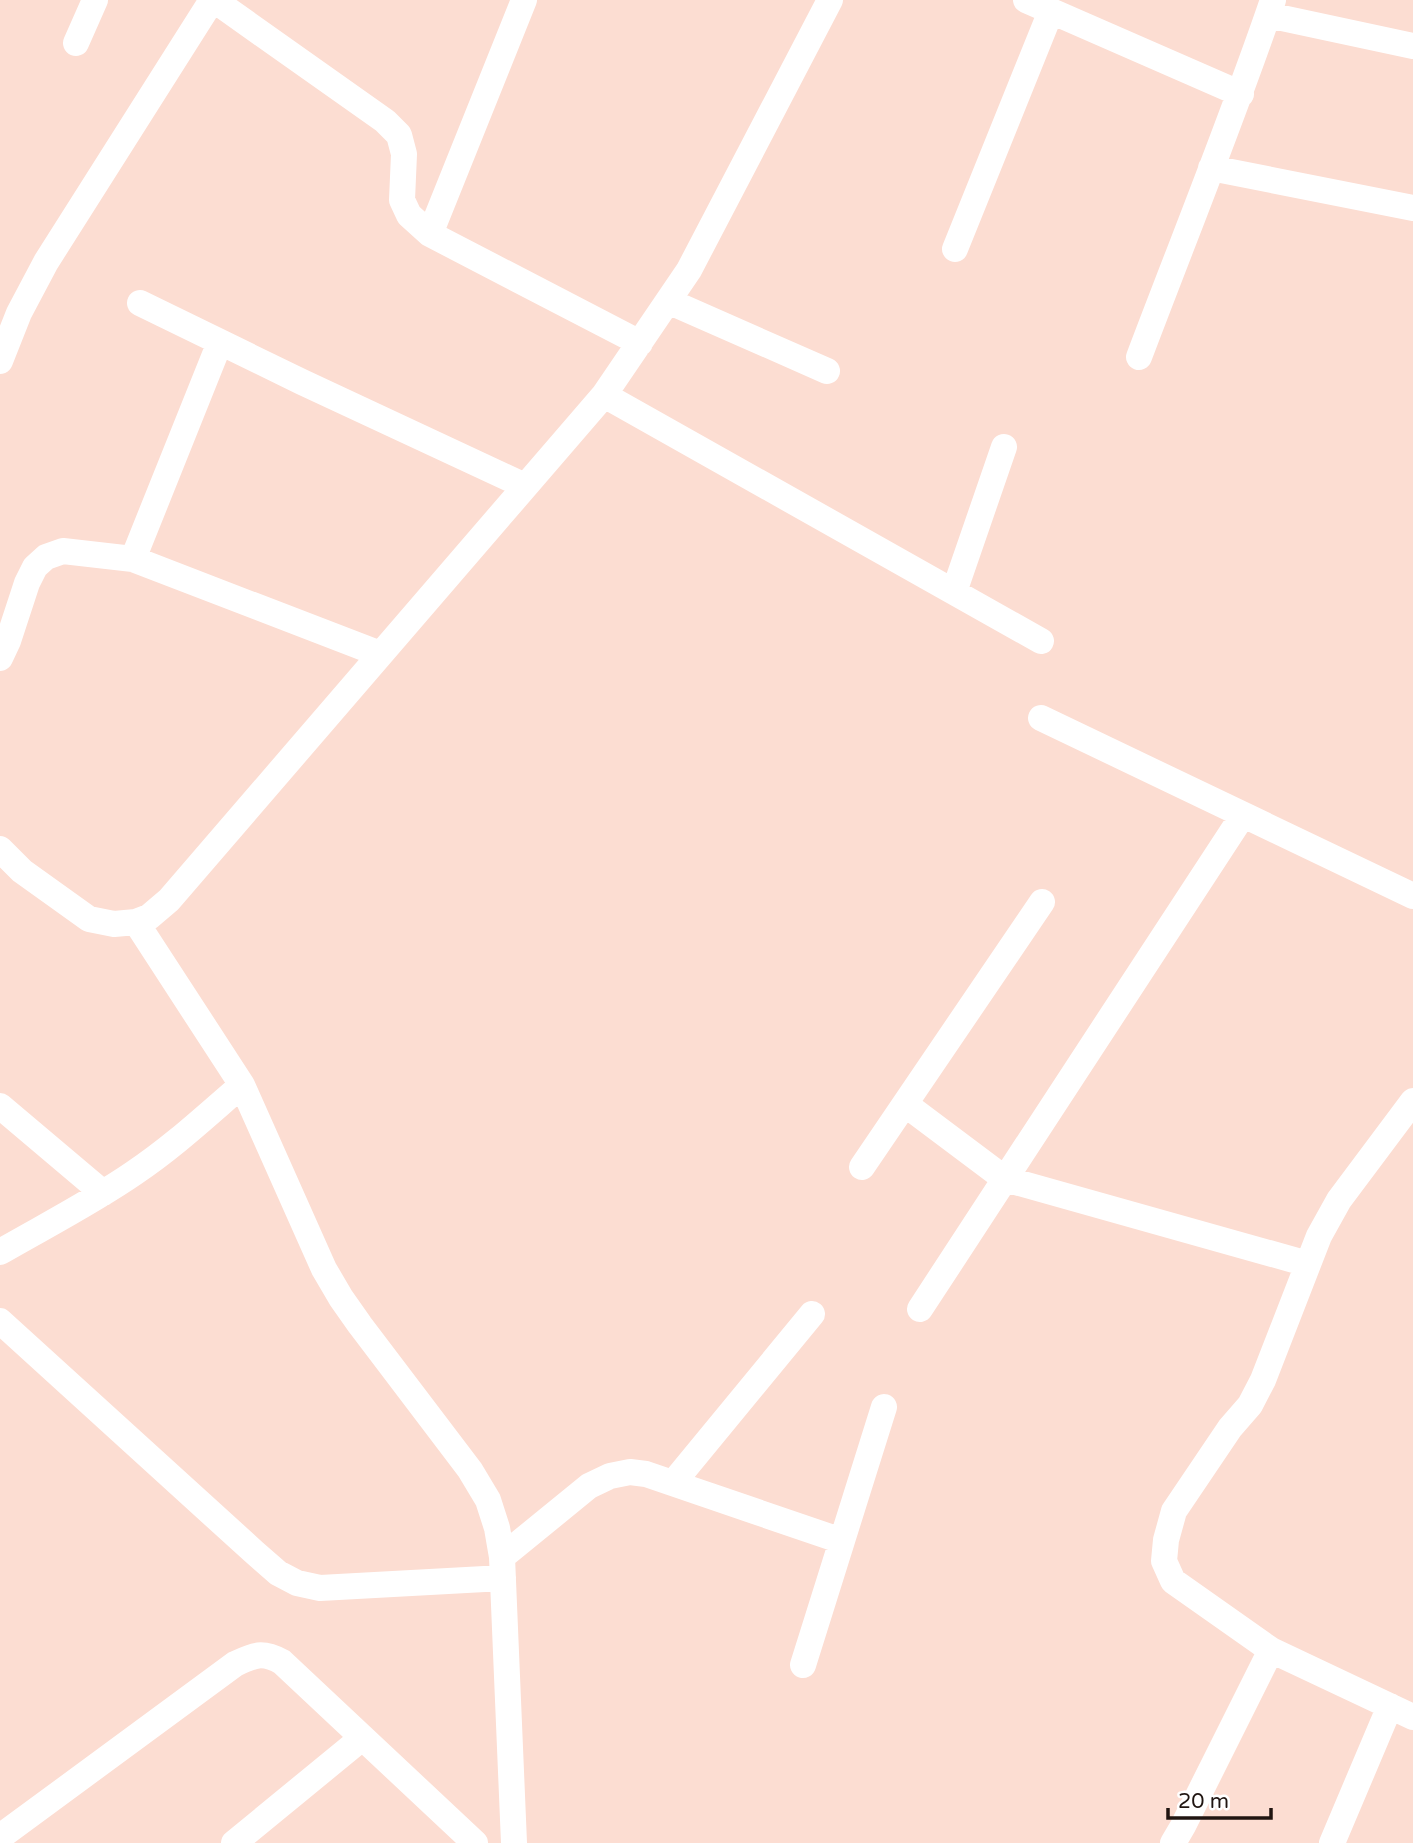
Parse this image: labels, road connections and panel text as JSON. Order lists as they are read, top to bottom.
{
  "scale_bar": "20 m"
}
